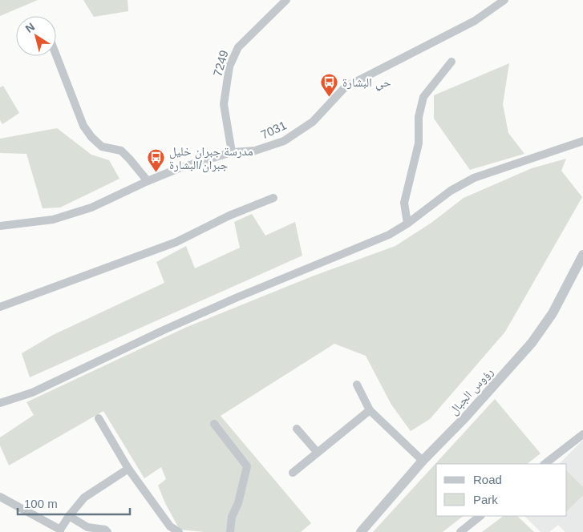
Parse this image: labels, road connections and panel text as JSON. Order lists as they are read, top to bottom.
{
  "streets": {
    "street": ["7249", "7031", "رؤوس الجبال"]
  },
  "crossings": [
    ["7249", "7031"]
  ],
  "places": {
    "bus stop": ["حي البشارة", "مدرسة جبران خليل جبران/البشارة"]
  },
  "legend": ["Road", "Park"],
  "scale_bar": "100 m",
  "north": "top left"
}
